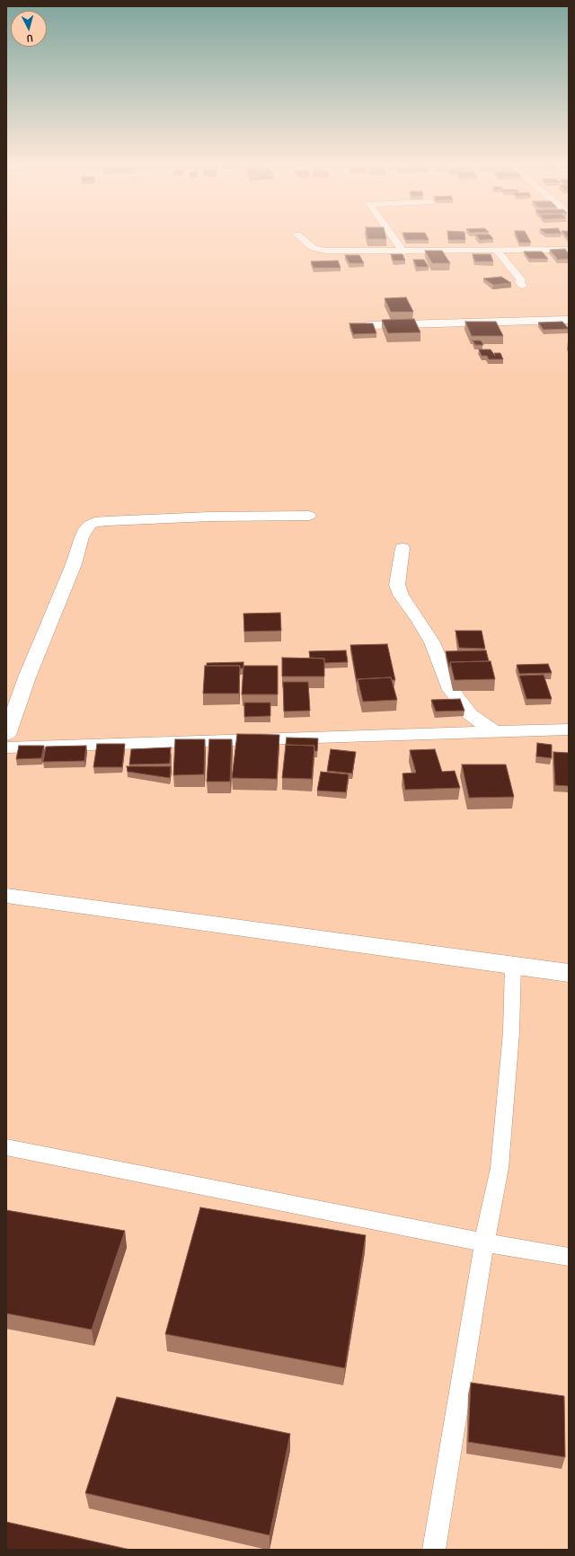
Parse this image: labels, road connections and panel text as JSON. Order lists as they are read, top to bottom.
{
  "north": "bottom"
}
